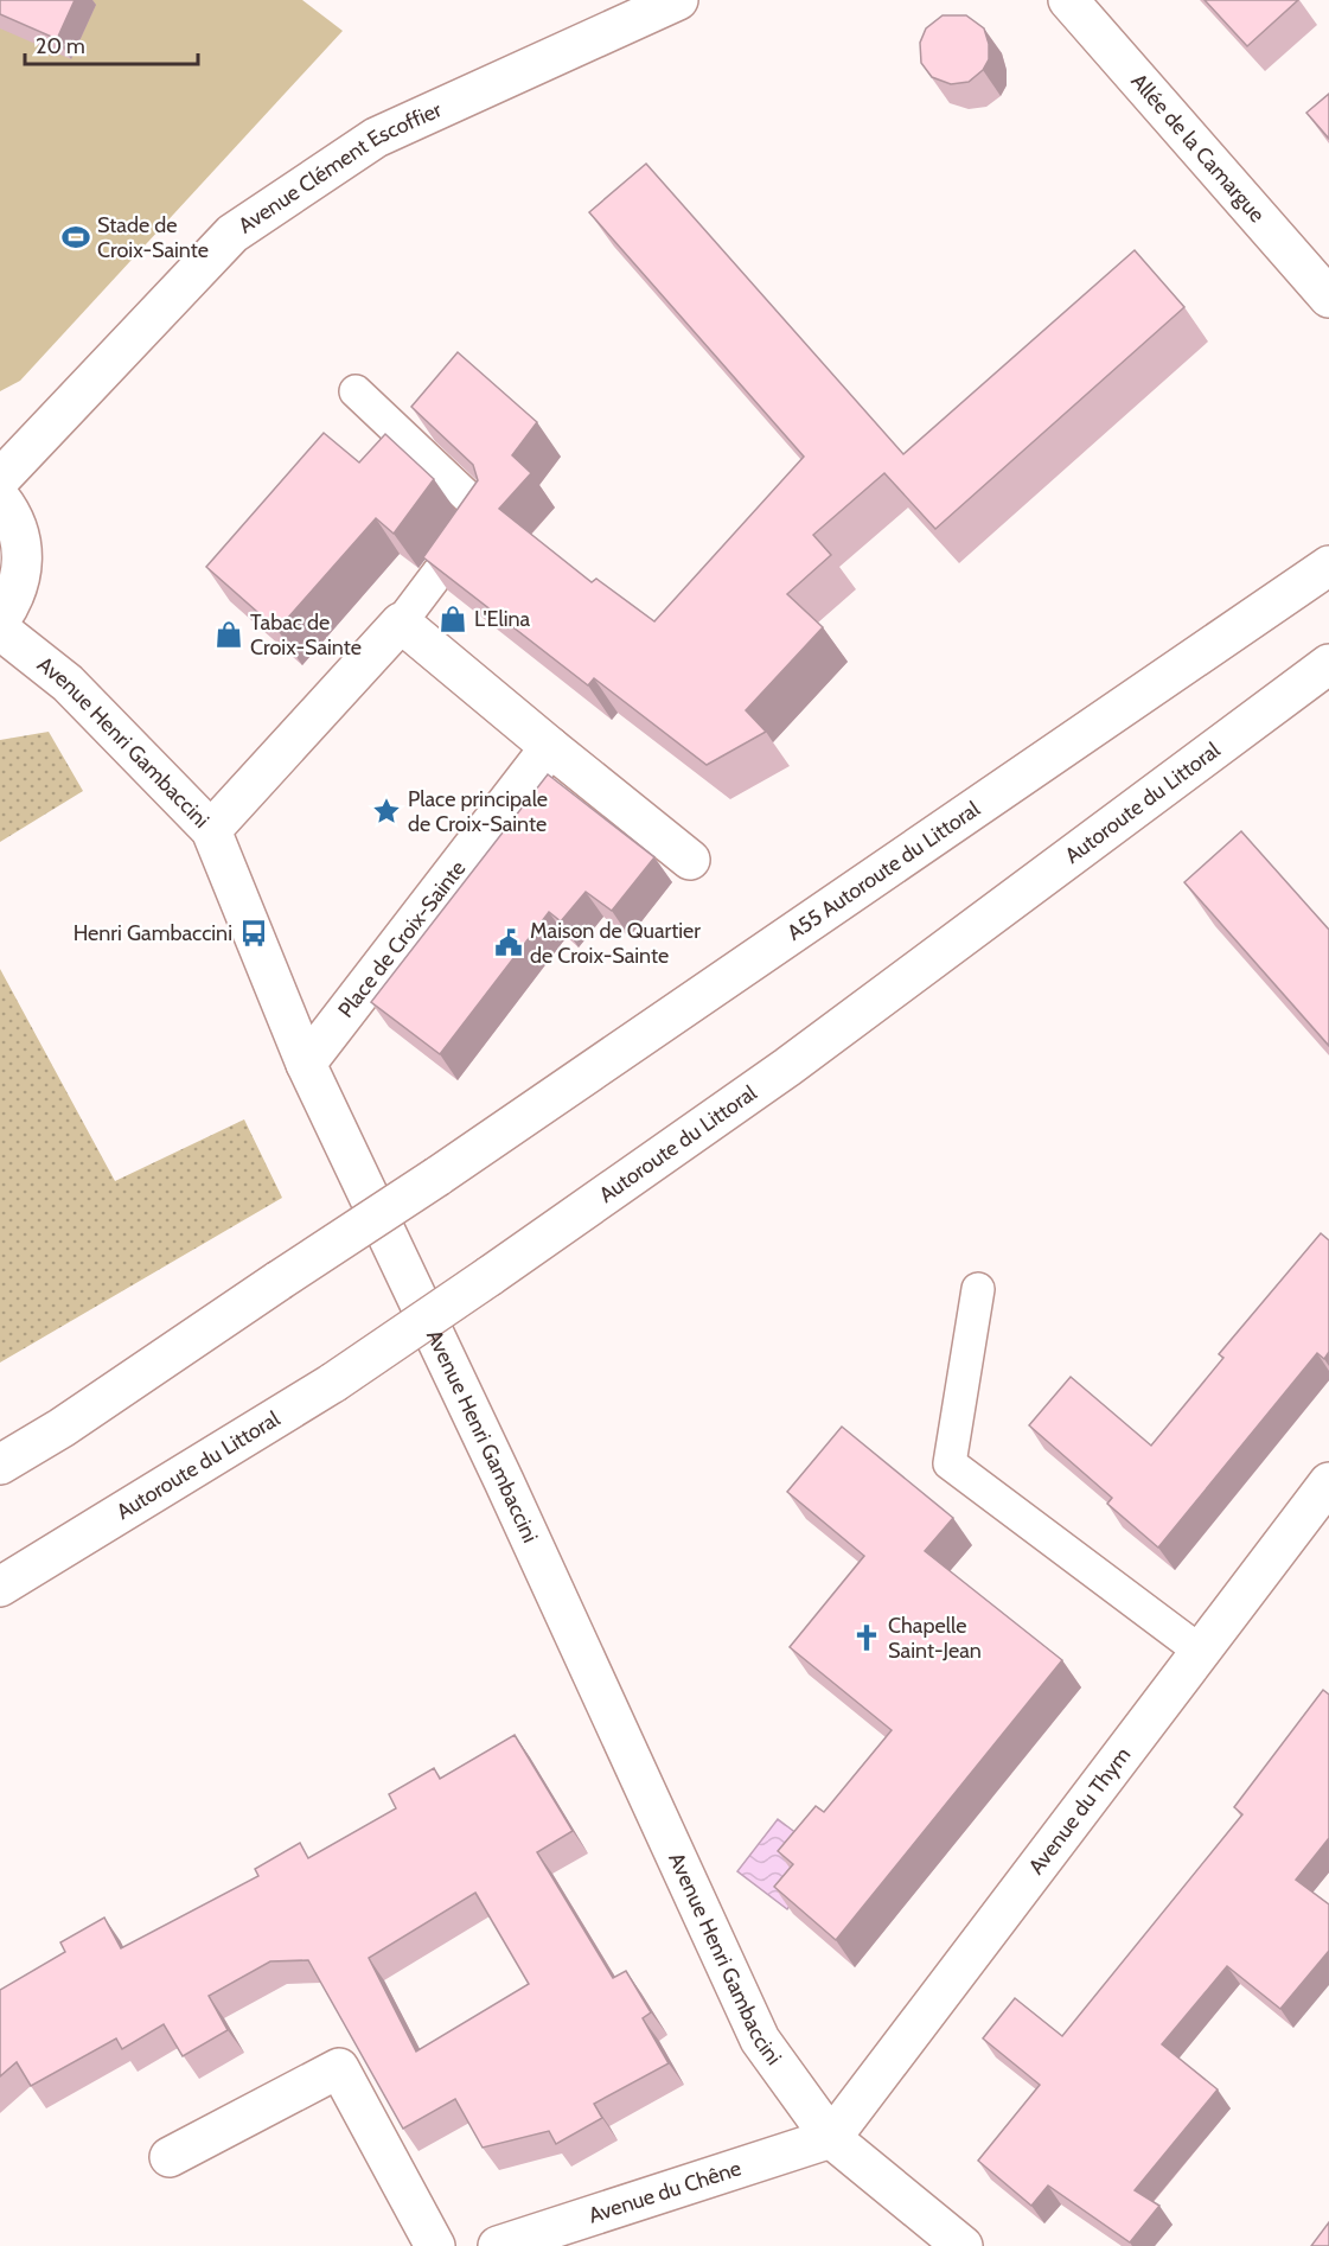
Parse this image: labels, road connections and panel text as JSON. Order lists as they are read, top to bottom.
{
  "streets": {
    "main road": [
      "Allée de la Camargue",
      "Avenue Clément Escoffier",
      "Avenue Henri Gambaccini",
      "Autoroute du Littoral",
      "A55 Autoroute du Littoral",
      "Place de Croix-Sainte",
      "Avenue du Thym",
      "Avenue du Chêne"
    ]
  },
  "crossings": [
    ["Avenue Henri Gambaccini", "Place de Croix-Sainte"],
    ["Avenue Henri Gambaccini", "Avenue du Thym"],
    ["Avenue Henri Gambaccini", "Avenue du Chêne"],
    ["Avenue du Thym", "Avenue du Chêne"]
  ],
  "places": {
    "sports": ["Stade de Croix-Sainte"],
    "shop": ["L'Elina", "Tabac de Croix-Sainte"],
    "place": ["Place principale de Croix-Sainte"],
    "bus stop": ["Henri Gambaccini"],
    "public building": ["Maison de Quartier de Croix-Sainte"],
    "church": ["Chapelle Saint-Jean"]
  },
  "scale_bar": "20 m"
}
